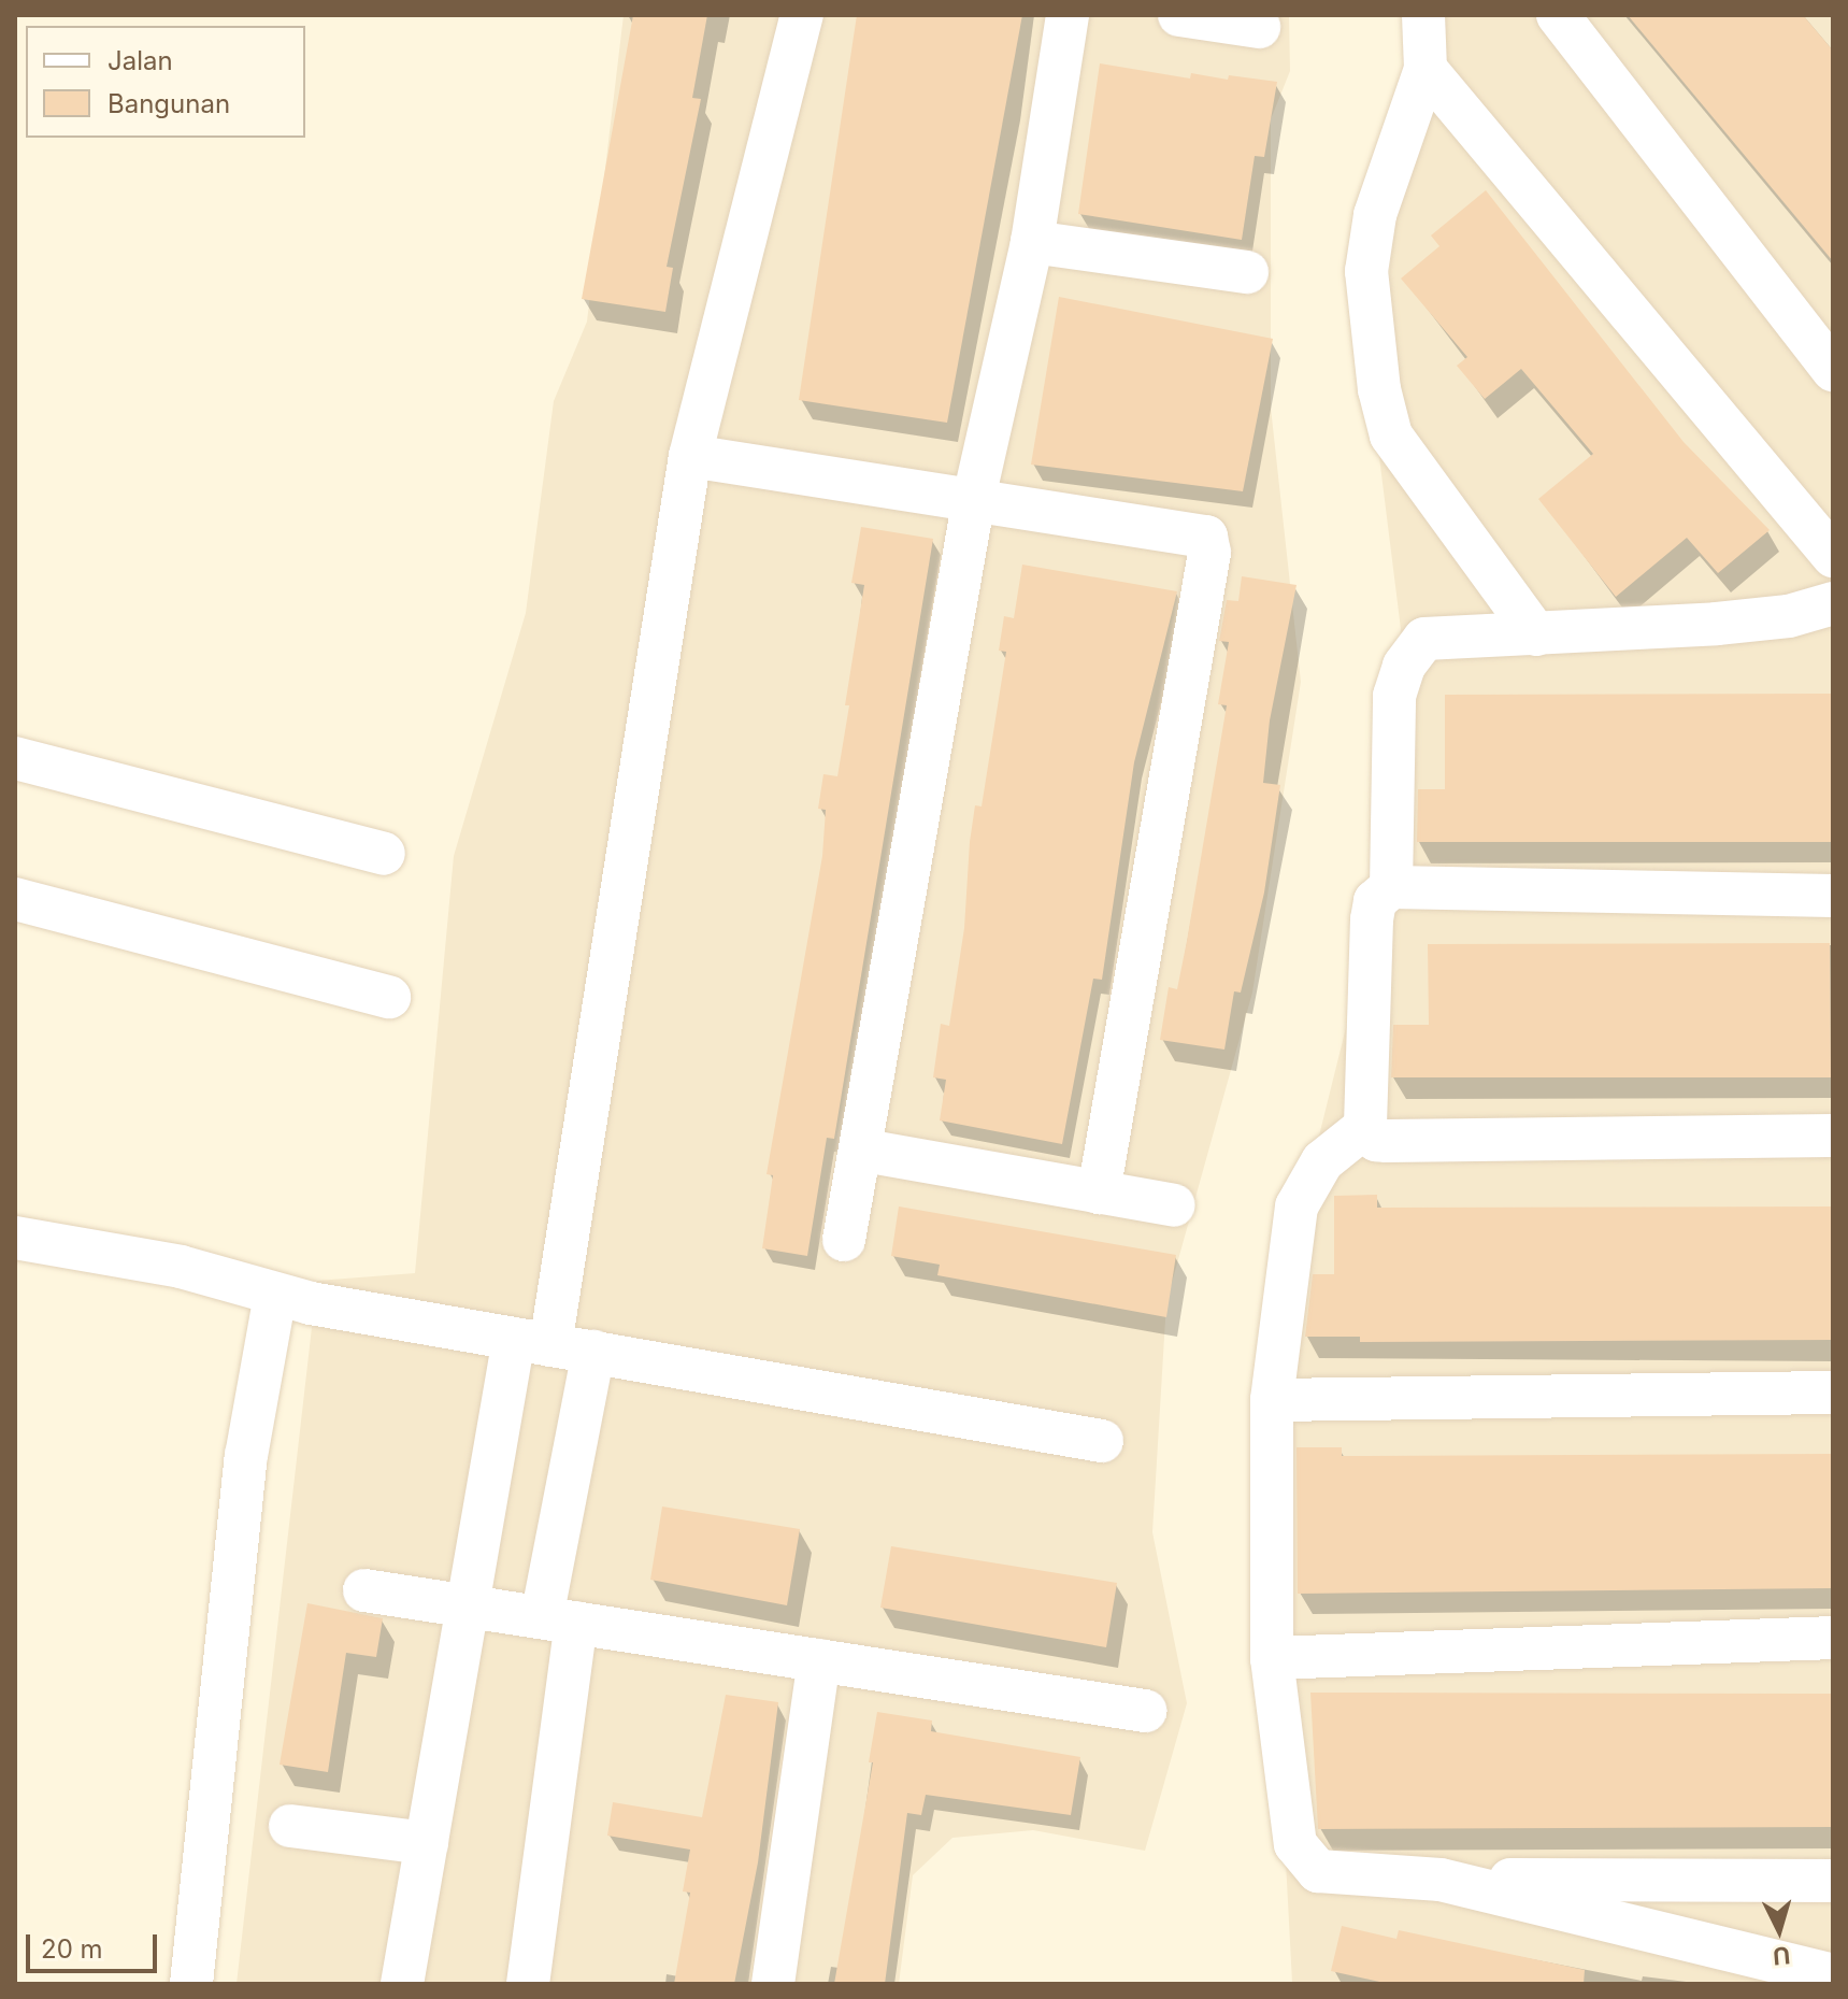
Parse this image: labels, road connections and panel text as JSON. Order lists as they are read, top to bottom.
{
  "legend": ["Jalan", "Bangunan"],
  "scale_bar": "20 m",
  "north": "bottom"
}
